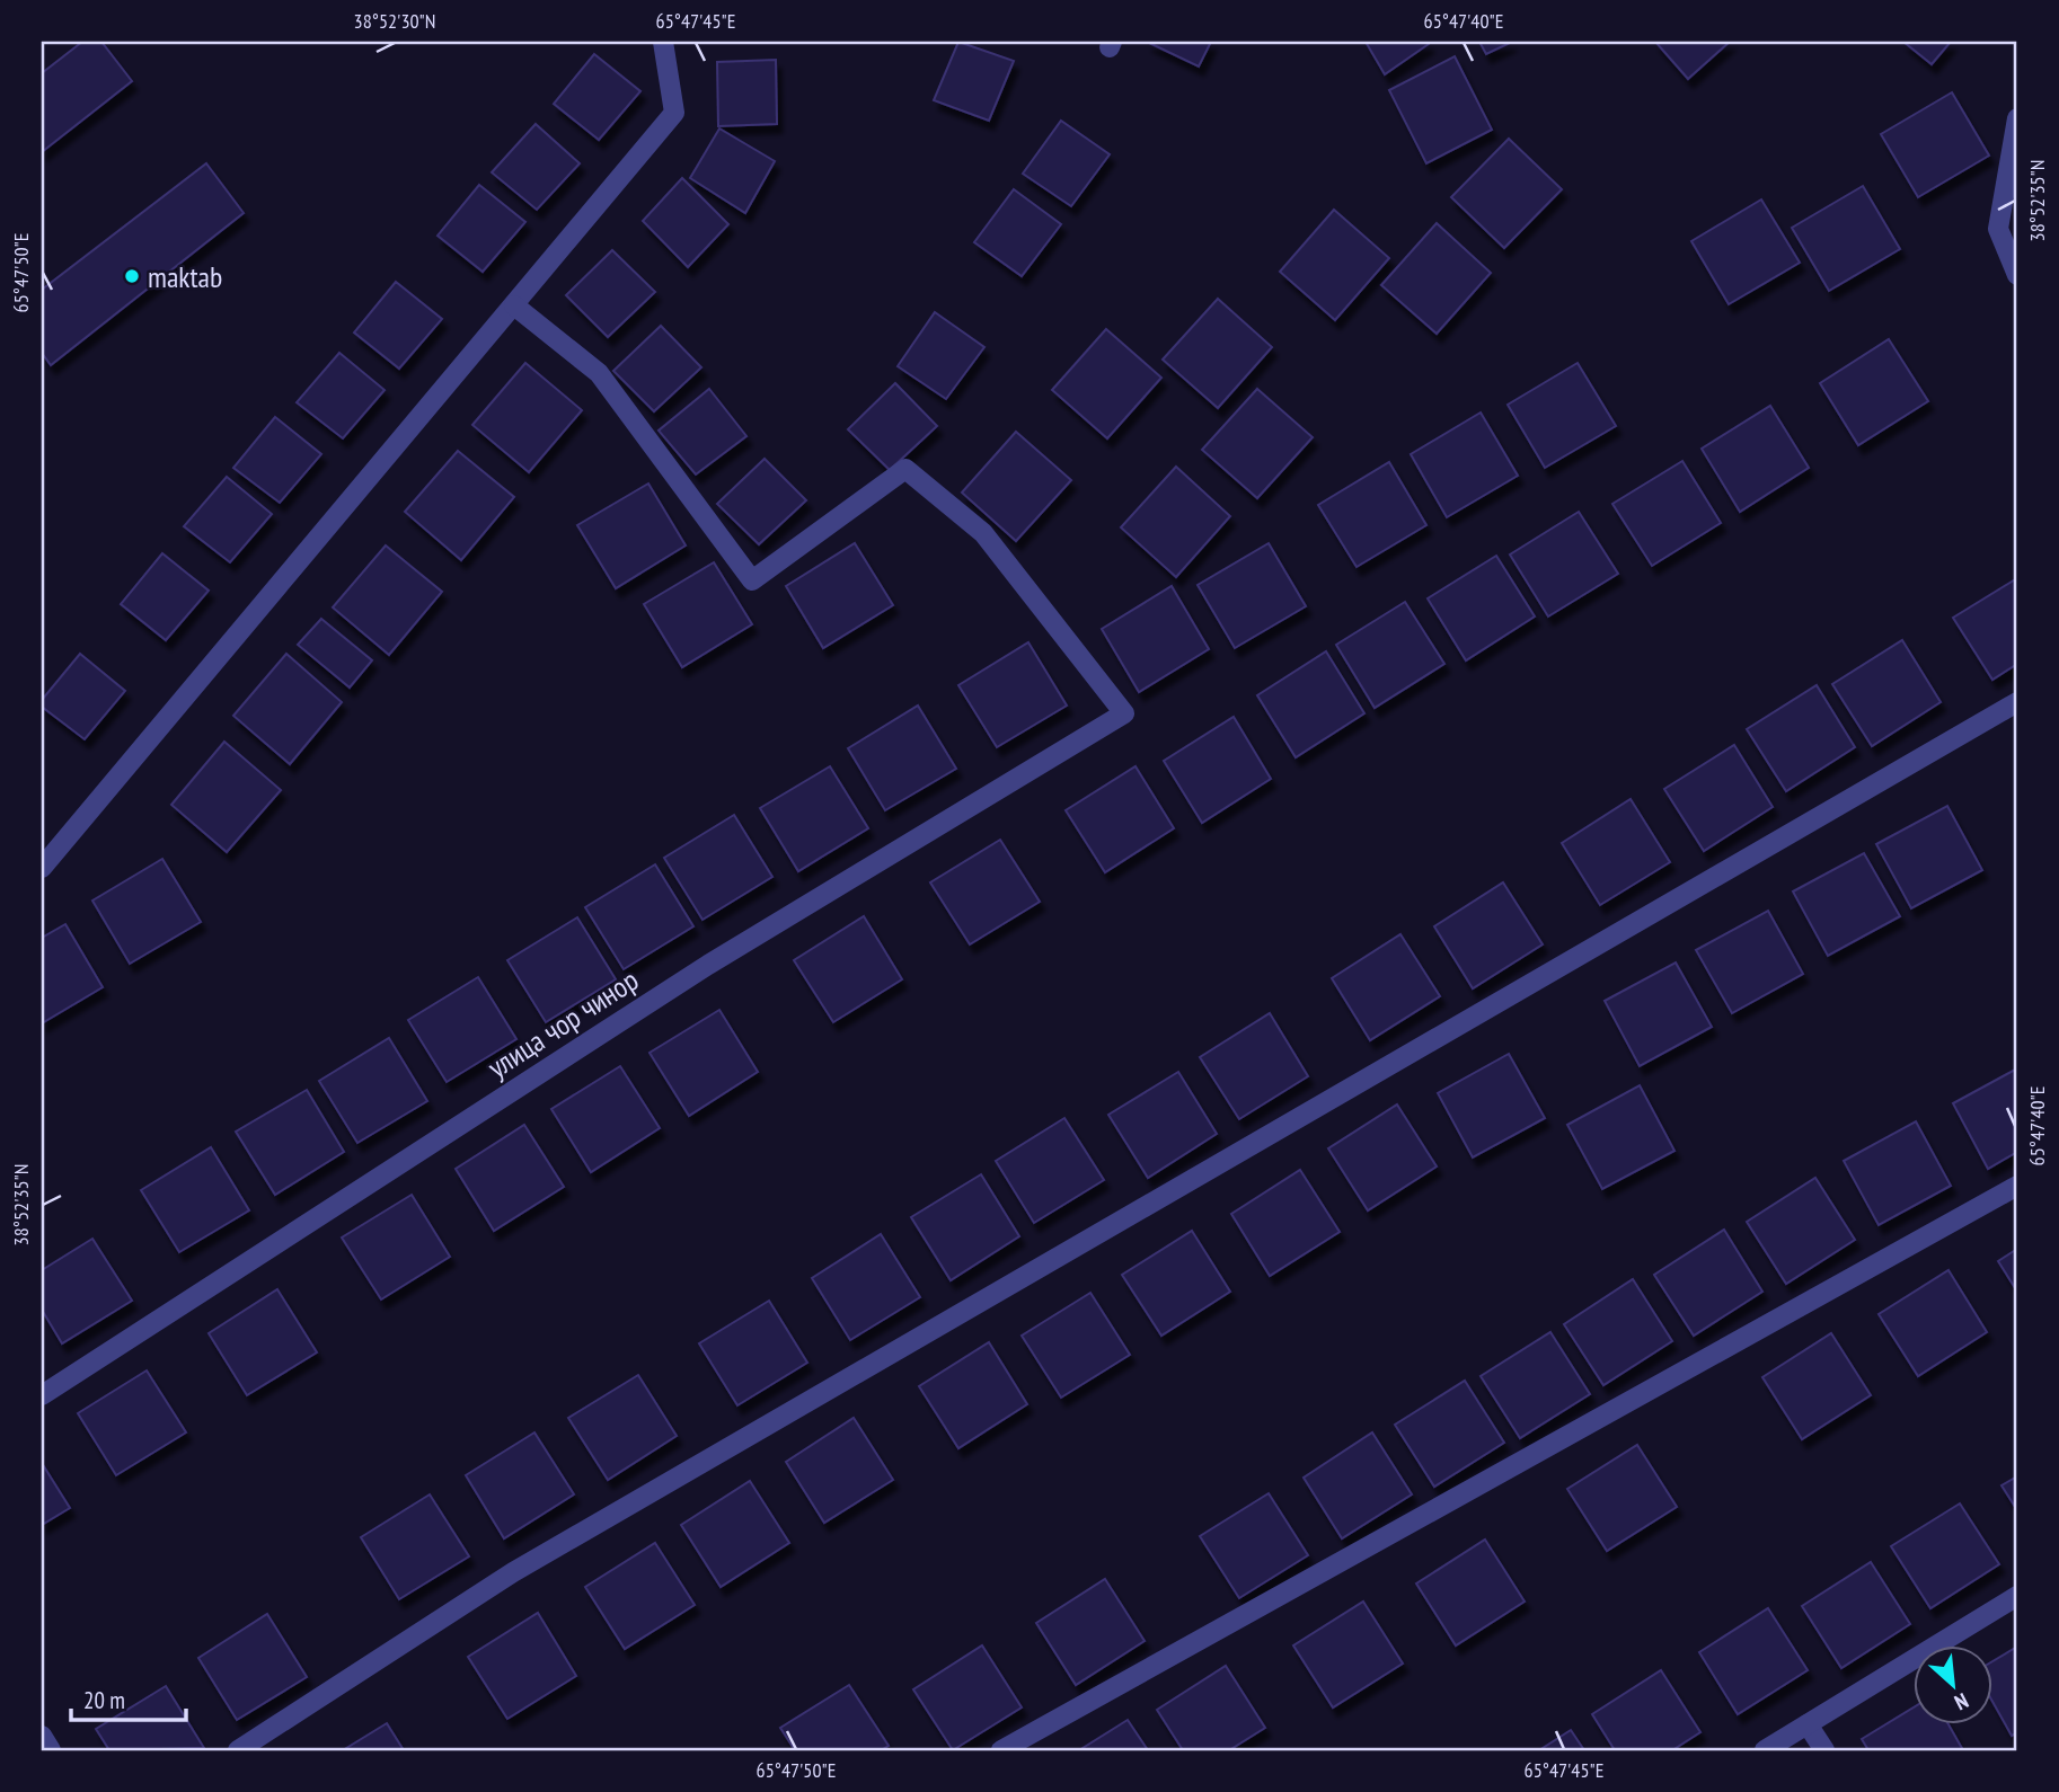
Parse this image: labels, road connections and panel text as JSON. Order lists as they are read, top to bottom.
{
  "streets": {
    "street": ["улица чор чинор"]
  },
  "places": ["maktab"],
  "scale_bar": "20 m",
  "north": "bottom right",
  "coordinates": [
    "38°52'30\"N",
    "65°47'45\"E",
    "65°47'40\"E",
    "38°52'35\"N",
    "65°47'50\"E"
  ]
}
